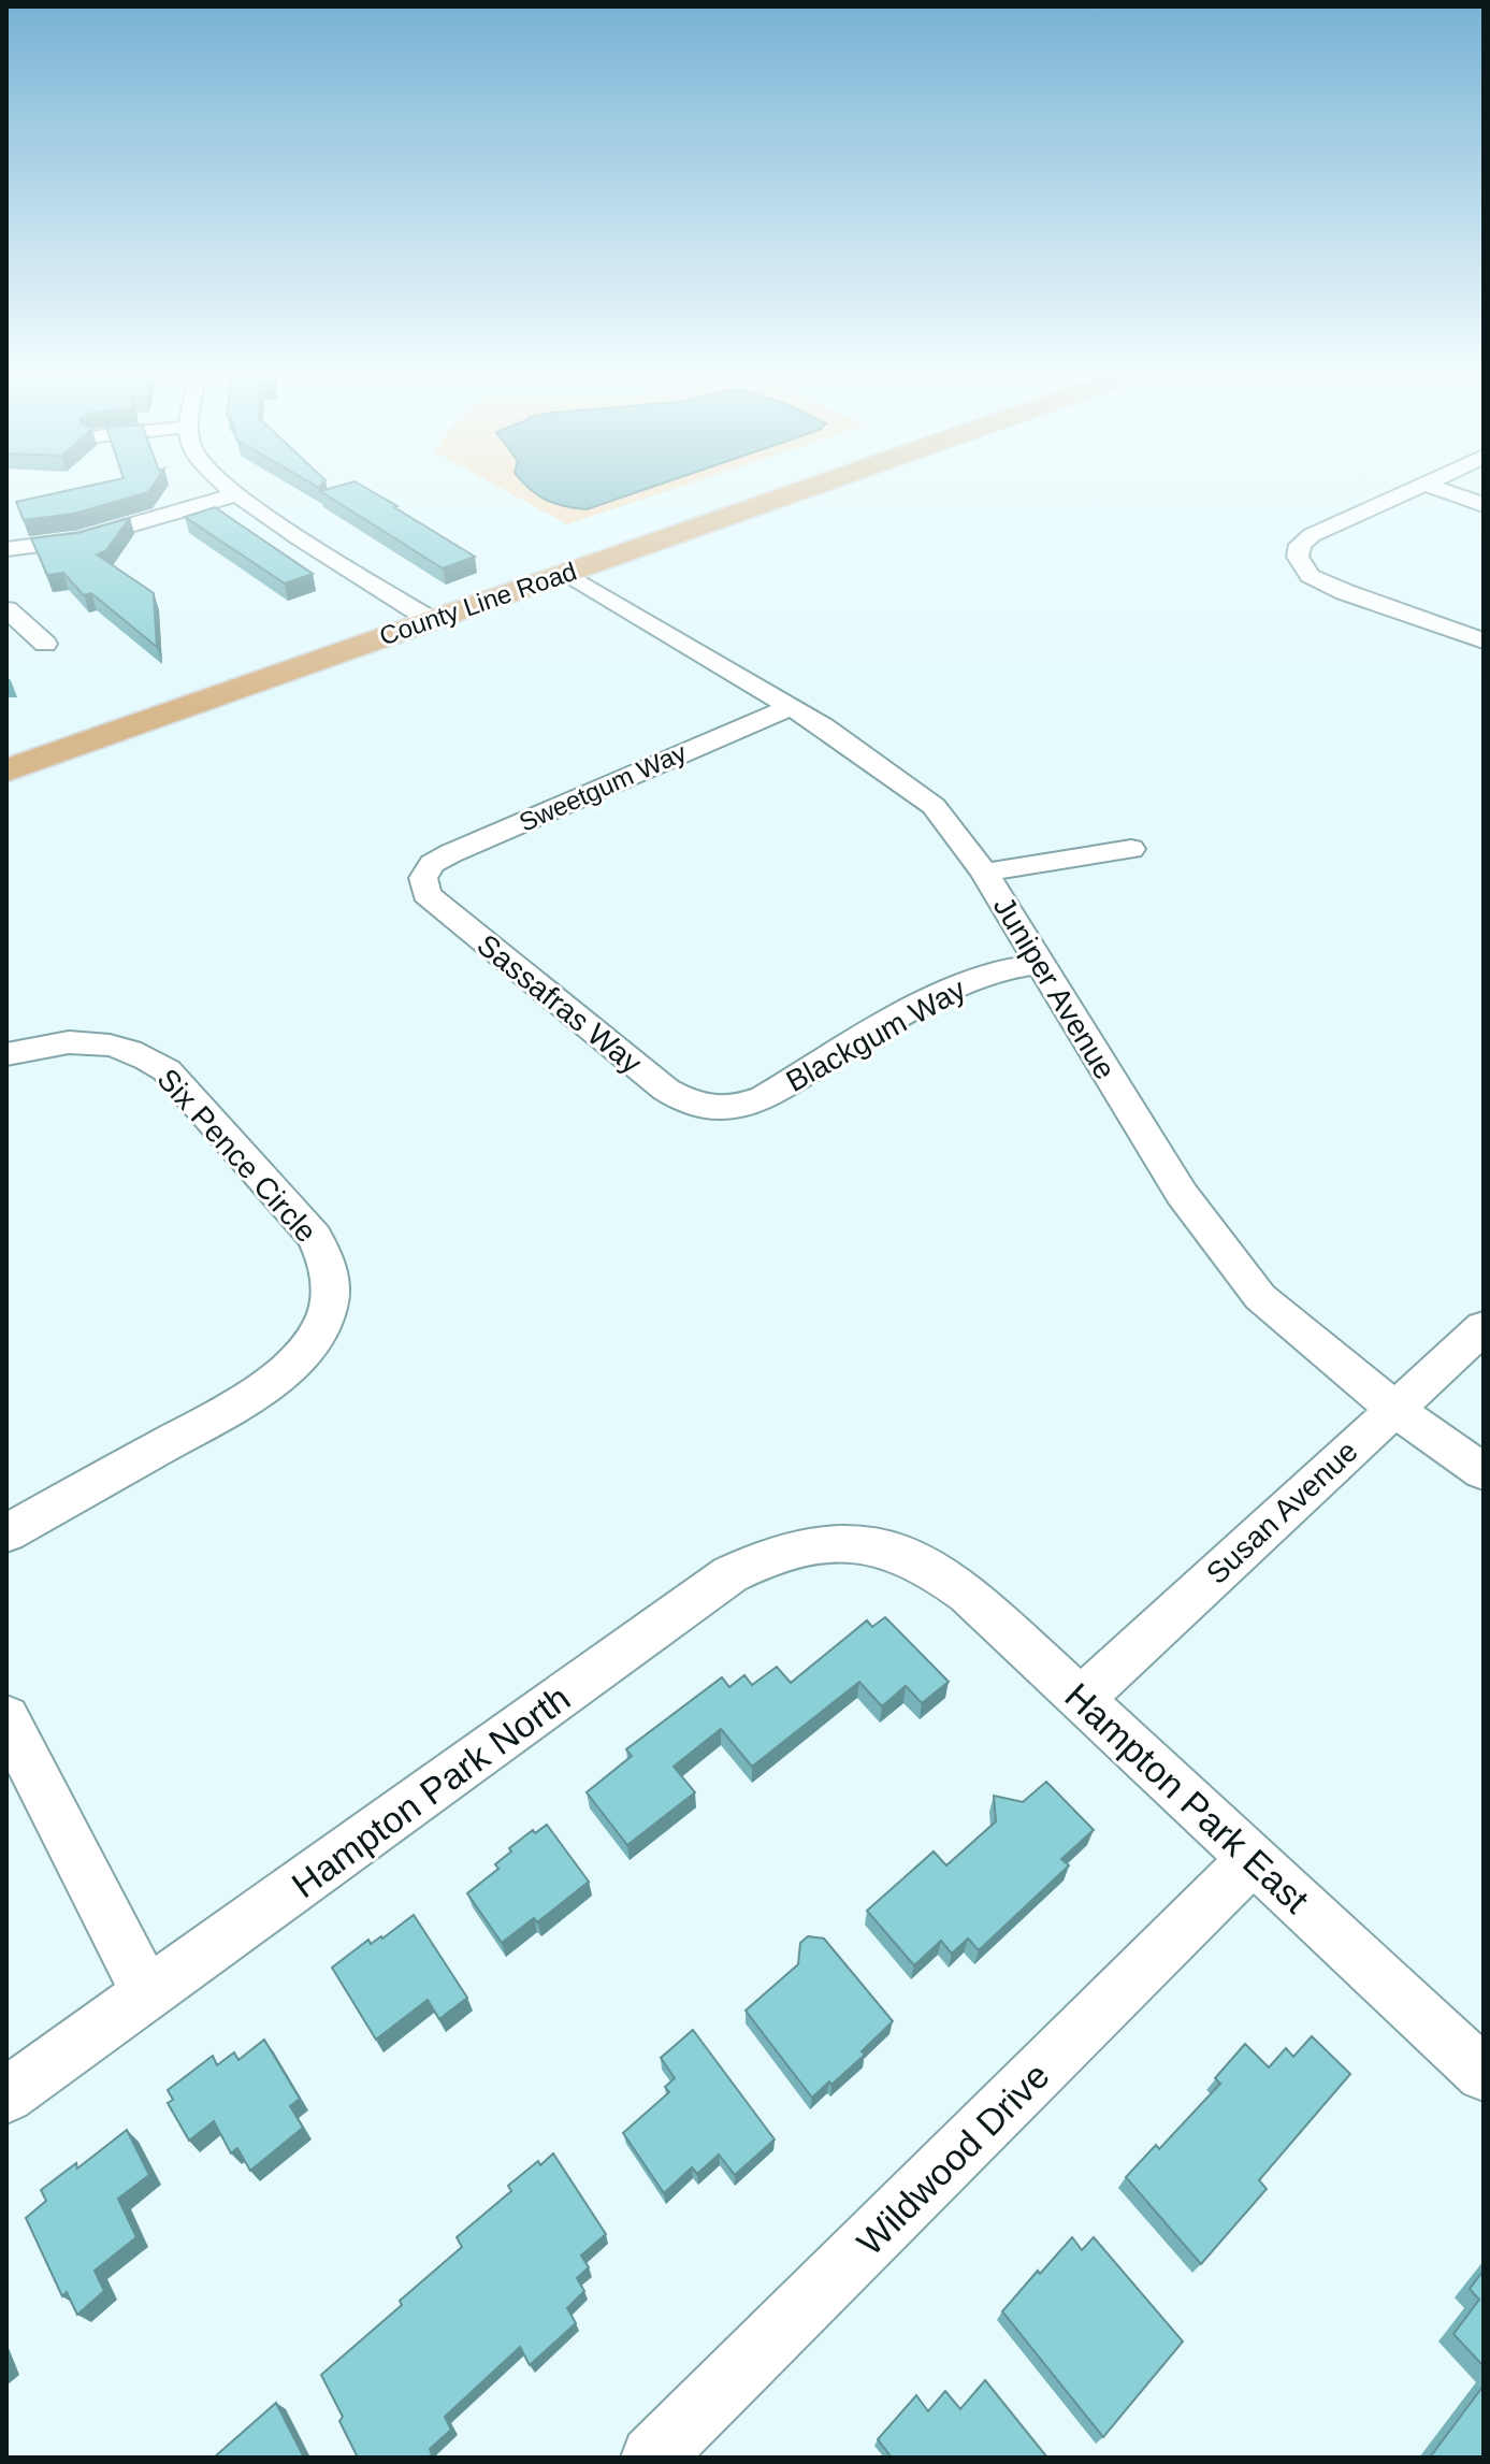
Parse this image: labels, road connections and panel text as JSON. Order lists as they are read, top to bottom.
{
  "streets": {
    "main road": ["County Line Road"],
    "street": [
      "Sweetgum Way",
      "Juniper Avenue",
      "Sassafras Way",
      "Blackgum Way",
      "Six Pence Circle",
      "Susan Avenue",
      "Hampton Park North",
      "Hampton Park East",
      "Wildwood Drive"
    ]
  },
  "crossings": [
    ["County Line Road", "Juniper Avenue"],
    ["Sweetgum Way", "Juniper Avenue"],
    ["Sweetgum Way", "Sassafras Way"],
    ["Juniper Avenue", "Blackgum Way"],
    ["Juniper Avenue", "Susan Avenue"],
    ["Sassafras Way", "Blackgum Way"],
    ["Susan Avenue", "Hampton Park East"],
    ["Hampton Park North", "Hampton Park East"],
    ["Hampton Park East", "Wildwood Drive"]
  ]
}
